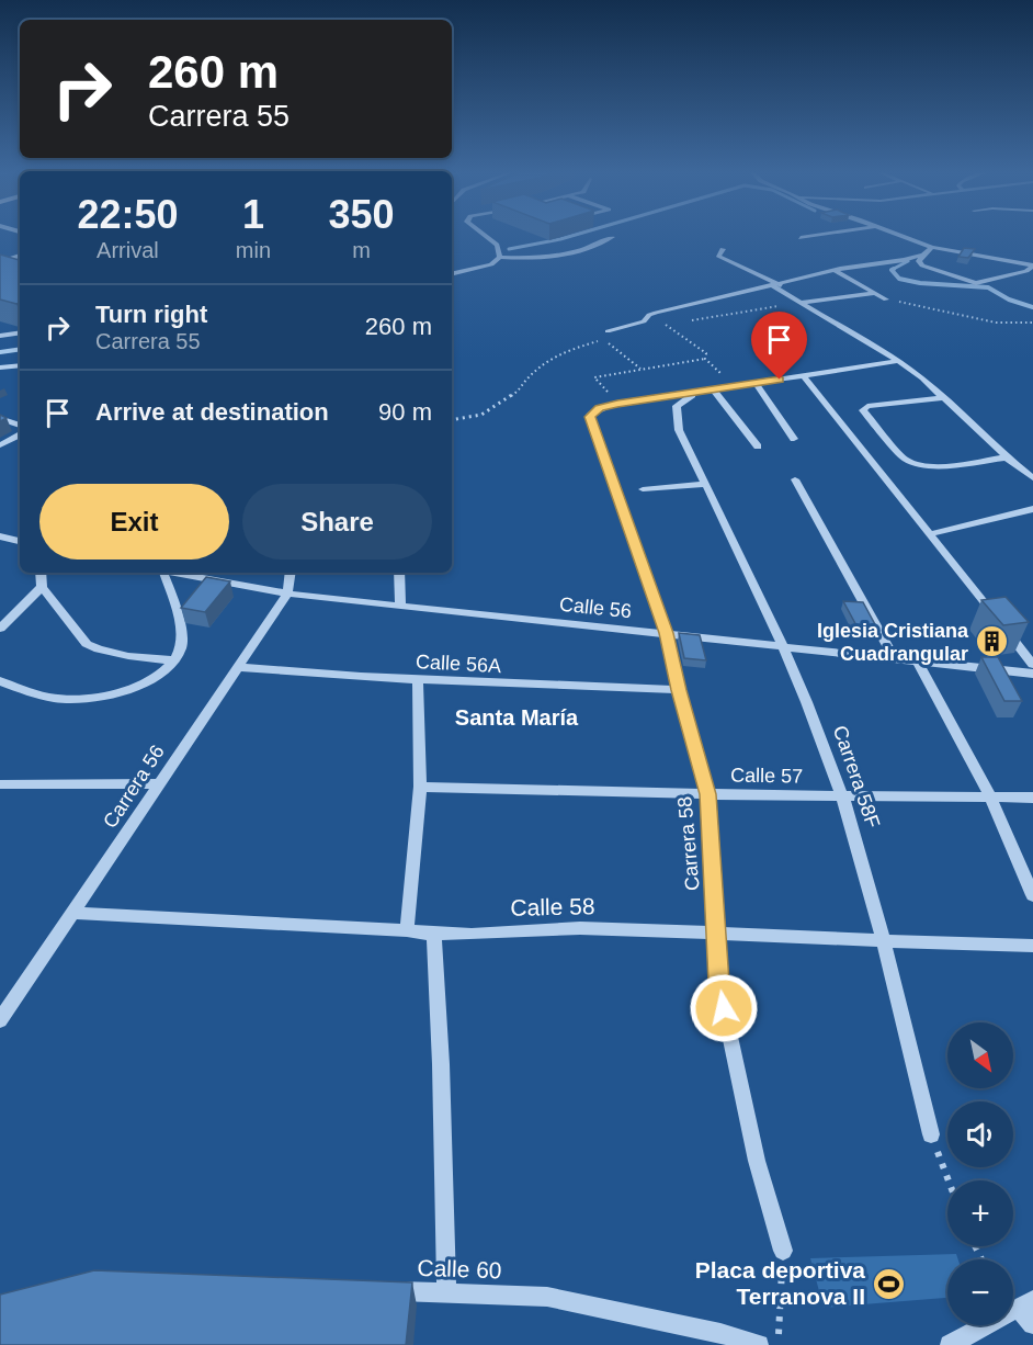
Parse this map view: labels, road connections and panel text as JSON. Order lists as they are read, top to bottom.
{
  "streets": {
    "street": [
      "Calle 56",
      "Calle 56A",
      "Calle 57",
      "Carrera 58F",
      "Carrera 56",
      "Carrera 58",
      "Calle 58",
      "Calle 60"
    ]
  },
  "crossings": [
    ["Calle 56", "Carrera 58F"],
    ["Calle 56", "Carrera 56"],
    ["Calle 56", "Carrera 58"],
    ["Calle 56A", "Carrera 56"],
    ["Calle 56A", "Carrera 58"],
    ["Calle 57", "Carrera 58F"],
    ["Calle 57", "Carrera 58"],
    ["Carrera 58F", "Calle 58"],
    ["Carrera 56", "Calle 58"],
    ["Carrera 58", "Calle 58"]
  ],
  "districts": ["Santa María"],
  "places": {
    "building": ["Iglesia Cristiana Cuadrangular"],
    "sports": ["Placa deportiva Terranova II"]
  },
  "north": "bottom right",
  "page": {
    "turn": ["260 m", "Carrera 55"],
    "eta": [
      "22:50",
      "Arrival",
      "1",
      "min",
      "350",
      "m"
    ],
    "list": [
      {
        "name": "Turn right",
        "note": "Carrera 55",
        "value": "260 m"
      },
      {
        "name": "Arrive at destination",
        "value": "90 m"
      }
    ],
    "buttons": ["Exit", "Share"],
    "map_buttons": ["+", "−"]
  }
}
